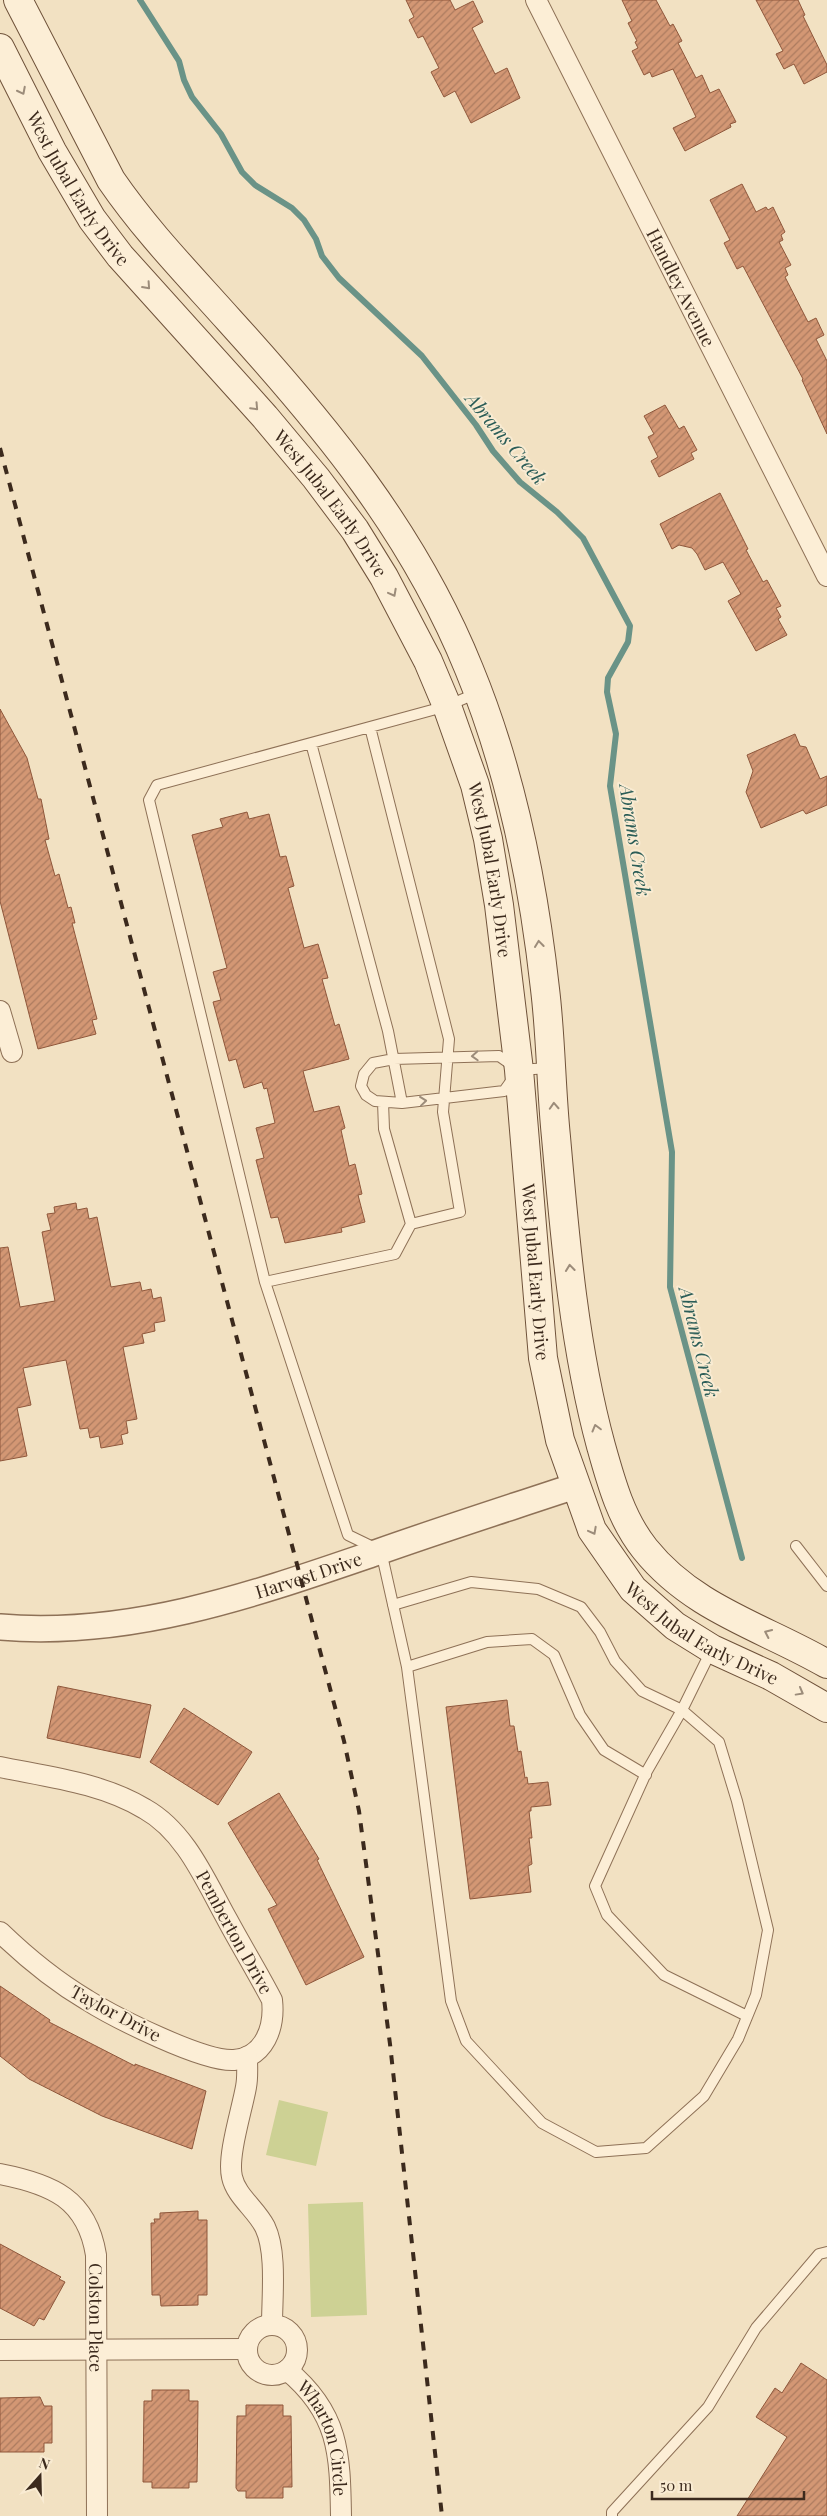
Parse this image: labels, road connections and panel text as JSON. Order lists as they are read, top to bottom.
{
  "streets": {
    "main road": ["West Jubal Early Drive"],
    "street": [
      "Handley Avenue",
      "Harvest Drive",
      "Pemberton Drive",
      "Taylor Drive",
      "Colston Place",
      "Wharton Circle"
    ]
  },
  "crossings": [
    ["West Jubal Early Drive", "Harvest Drive"],
    ["Pemberton Drive", "Taylor Drive"]
  ],
  "water": ["Abrams Creek"],
  "scale_bar": "50 m",
  "north": "top"
}
